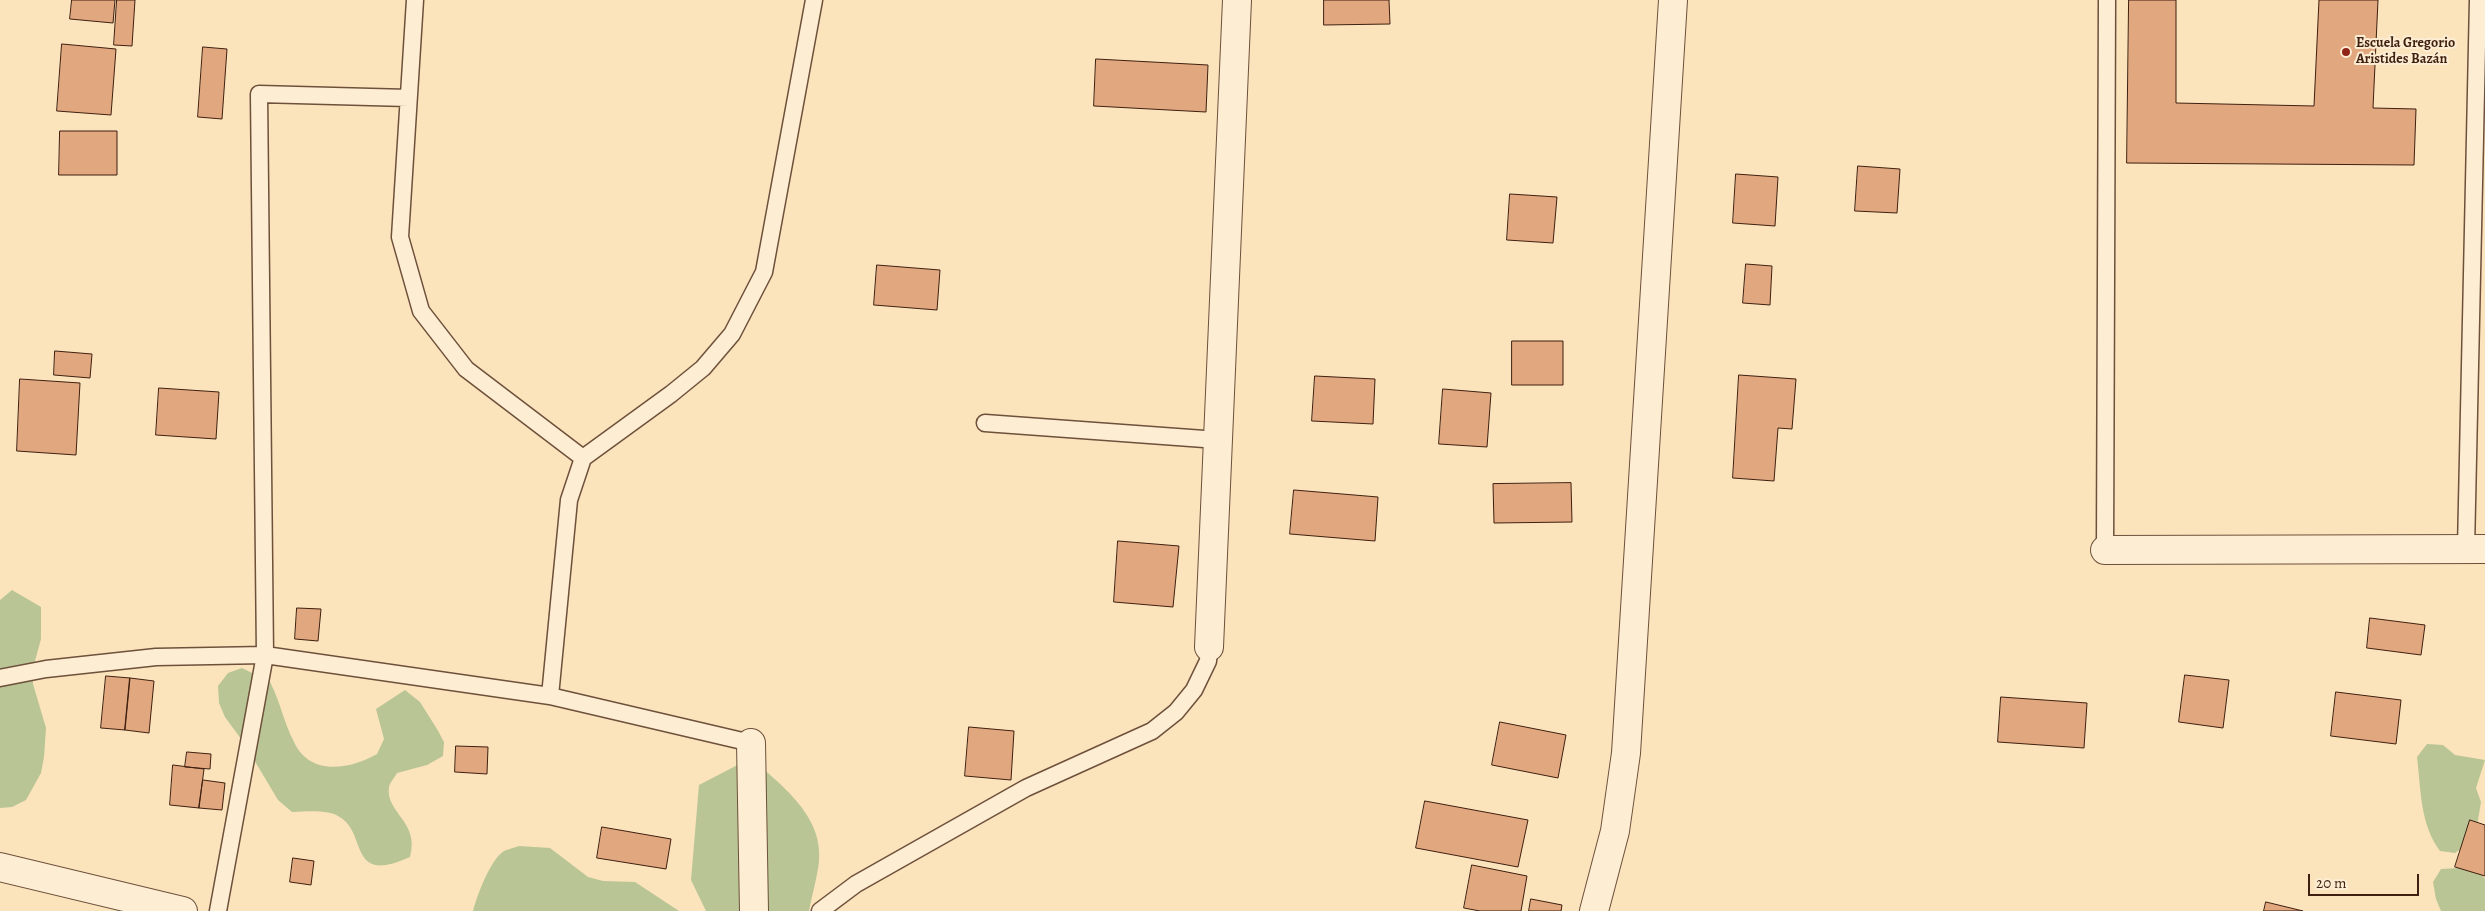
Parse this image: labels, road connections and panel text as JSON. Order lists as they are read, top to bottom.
{
  "places": ["Escuela Gregorio Aristides Bazán"],
  "scale_bar": "20 m"
}
